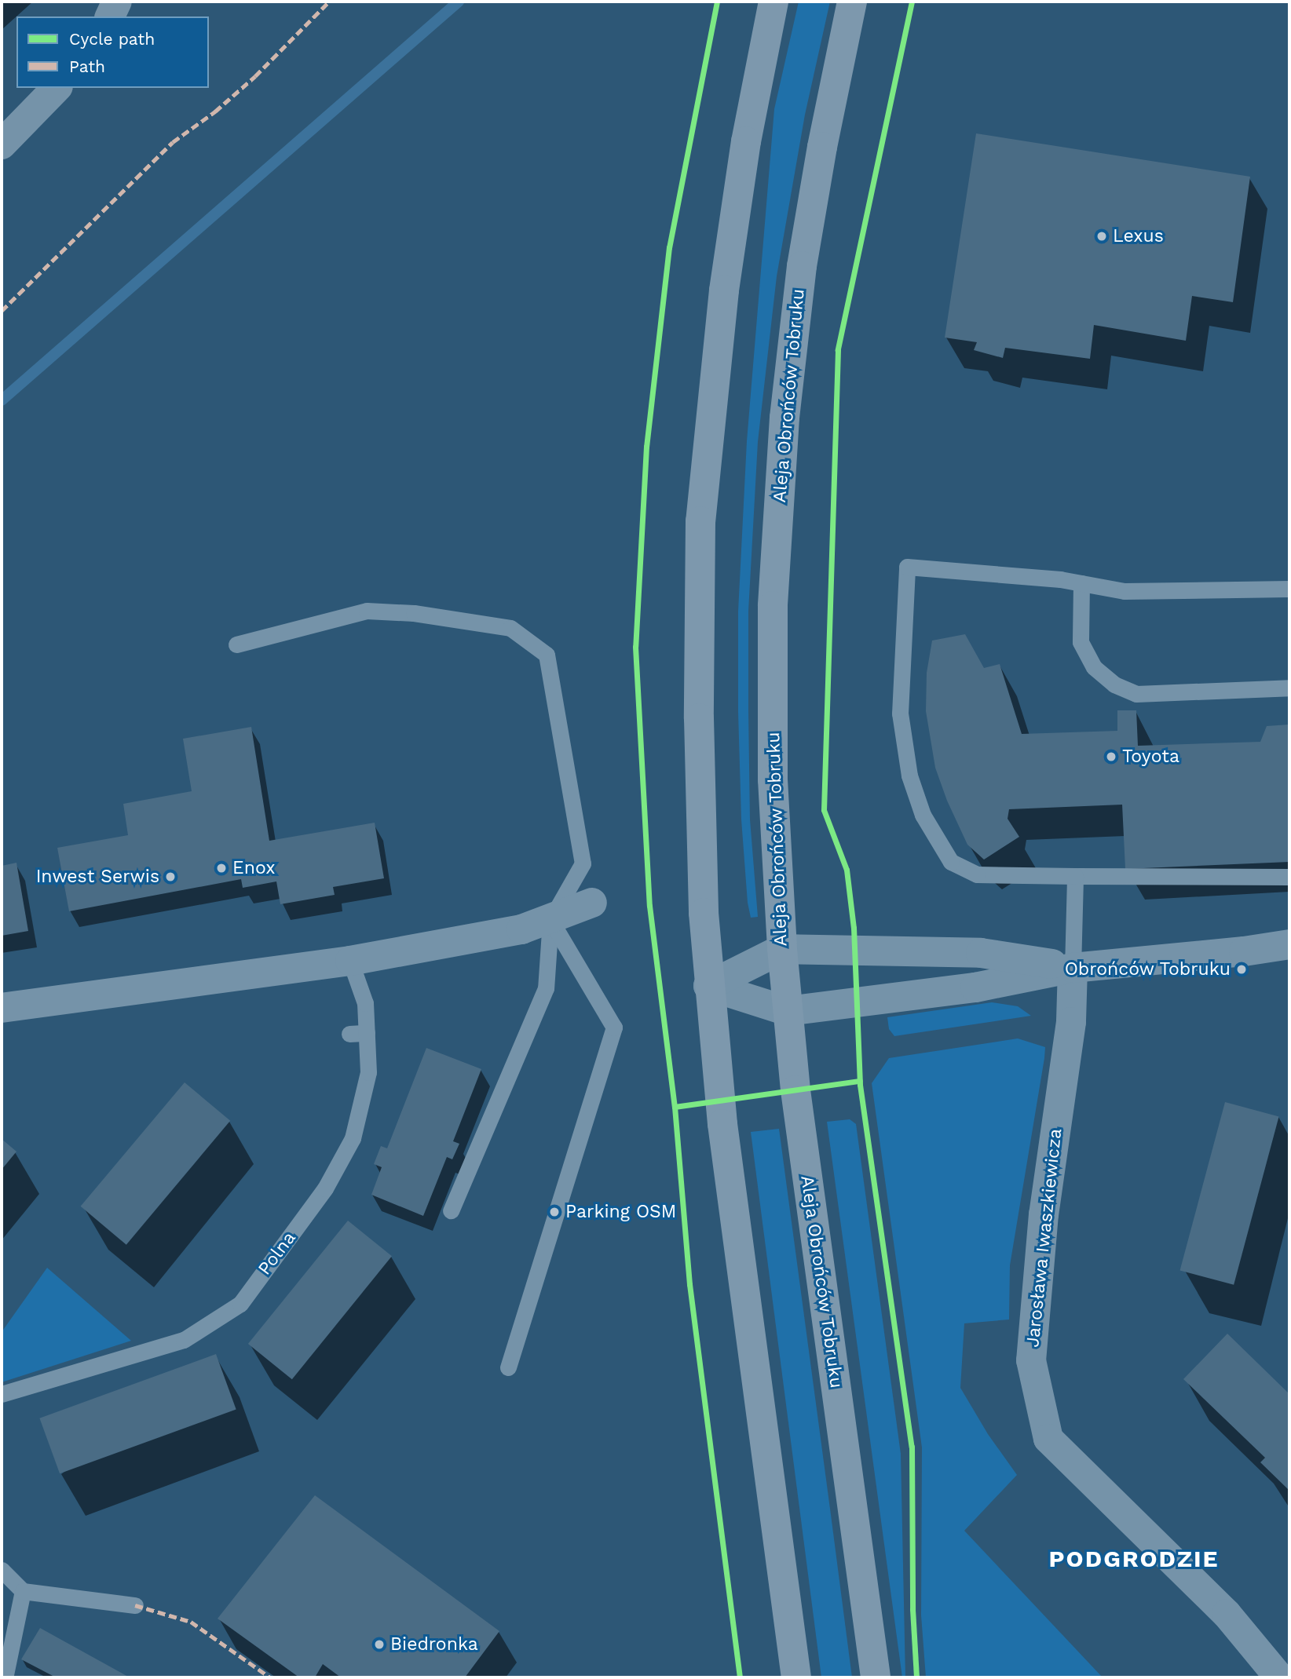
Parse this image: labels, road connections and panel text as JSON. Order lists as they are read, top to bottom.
{
  "streets": {
    "main road": ["Aleja Obrońców Tobruku"],
    "street": ["Jarosława Iwaszkiewicza"],
    "lane": ["Polna"]
  },
  "districts": ["PODGRODZIE"],
  "places": [
    "Lexus",
    "Toyota",
    "Enox",
    "Inwest Serwis",
    "Obrońców Tobruku",
    "Parking OSM",
    "Biedronka"
  ],
  "legend": ["Cycle path", "Path"]
}
